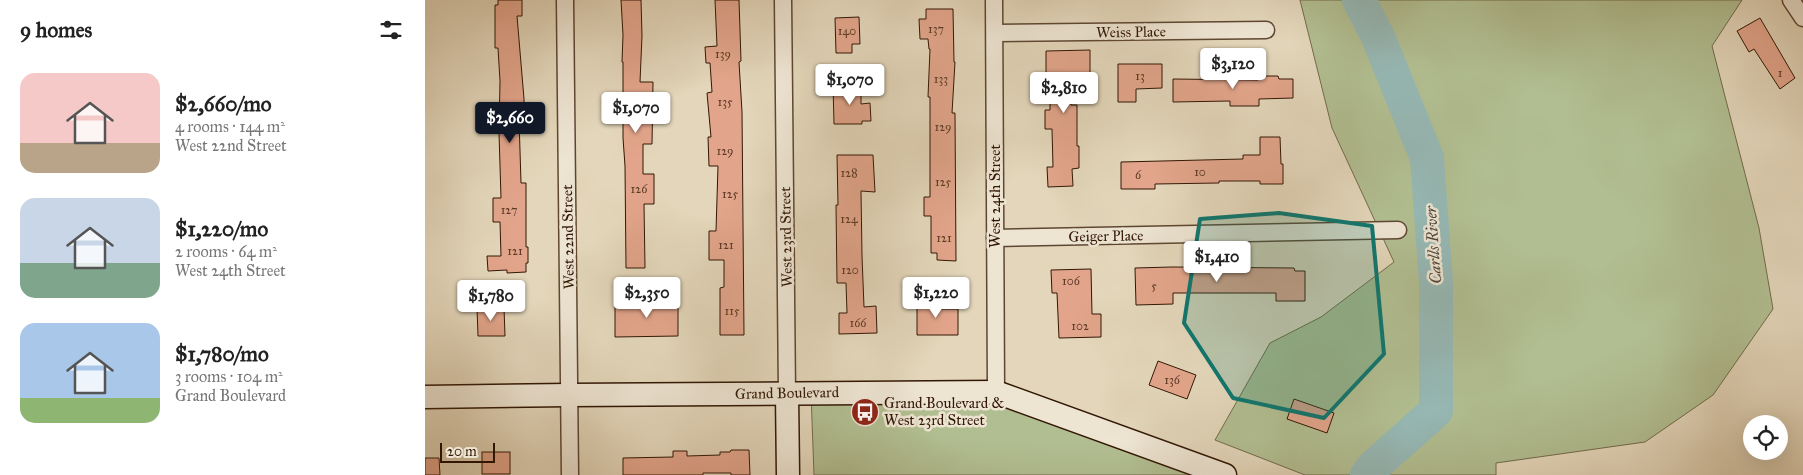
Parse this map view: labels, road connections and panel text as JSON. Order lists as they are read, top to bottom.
{
  "streets": {
    "street": [
      "Weiss Place",
      "West 24th Street",
      "Geiger Place",
      "West 22nd Street",
      "West 23rd Street",
      "Grand Boulevard"
    ]
  },
  "crossings": [
    ["Weiss Place", "West 24th Street"],
    ["West 24th Street", "Geiger Place"],
    ["West 24th Street", "Grand Boulevard"],
    ["West 22nd Street", "Grand Boulevard"],
    ["West 23rd Street", "Grand Boulevard"]
  ],
  "water": ["Carlls River"],
  "places": {
    "bus stop": ["Grand Boulevard & West 23rd Street"]
  },
  "house_numbers": [
    "137",
    "140",
    "139",
    "1",
    "13",
    "133",
    "135",
    "129",
    "129",
    "10",
    "128",
    "6",
    "125",
    "126",
    "125",
    "127",
    "124",
    "121",
    "121",
    "121",
    "120",
    "106",
    "5",
    "115",
    "166",
    "102",
    "136"
  ],
  "scale_bar": "20 m",
  "page": {
    "heading": "9 homes",
    "price": [
      "$3,120",
      "$1,070",
      "$2,810",
      "$1,070",
      "$2,660",
      "$1,410",
      "$2,350",
      "$1,220",
      "$1,780"
    ],
    "list": [
      {
        "name": "$2,660/mo",
        "note": "4 rooms · 144 m² · West 22nd Street"
      },
      {
        "name": "$1,220/mo",
        "note": "2 rooms · 64 m² · West 24th Street"
      },
      {
        "name": "$1,780/mo",
        "note": "3 rooms · 104 m² · Grand Boulevard"
      }
    ],
    "scale": "20 m"
  }
}
